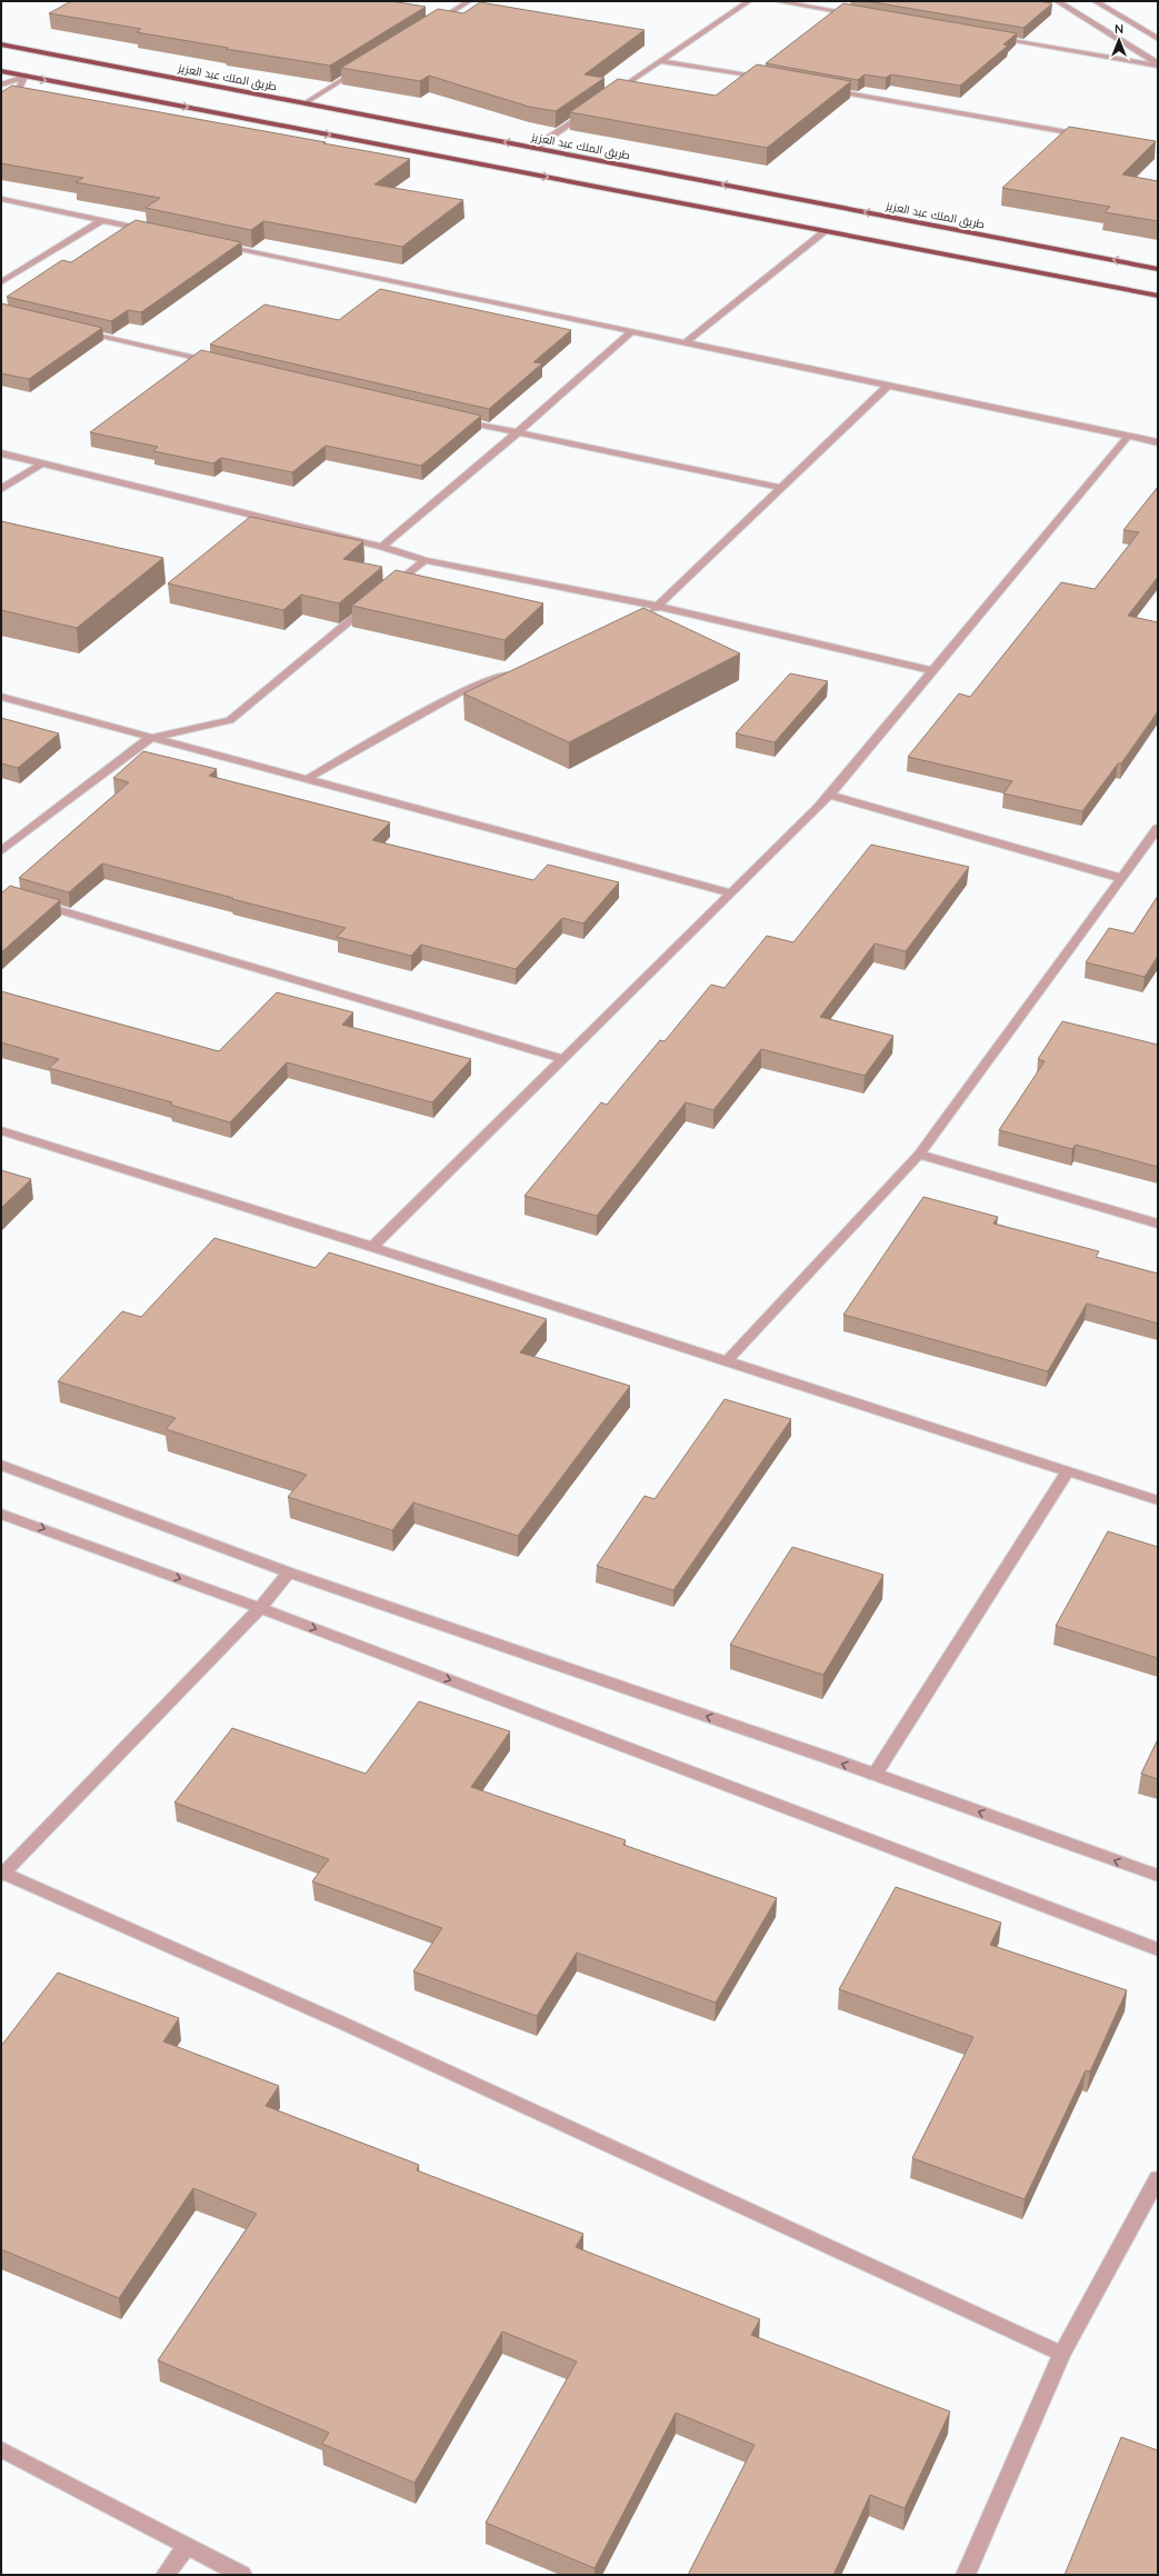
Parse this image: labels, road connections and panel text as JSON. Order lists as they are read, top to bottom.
{
  "streets": {
    "highway": ["طريق الملك عبد العزيز"]
  },
  "north": "top"
}
